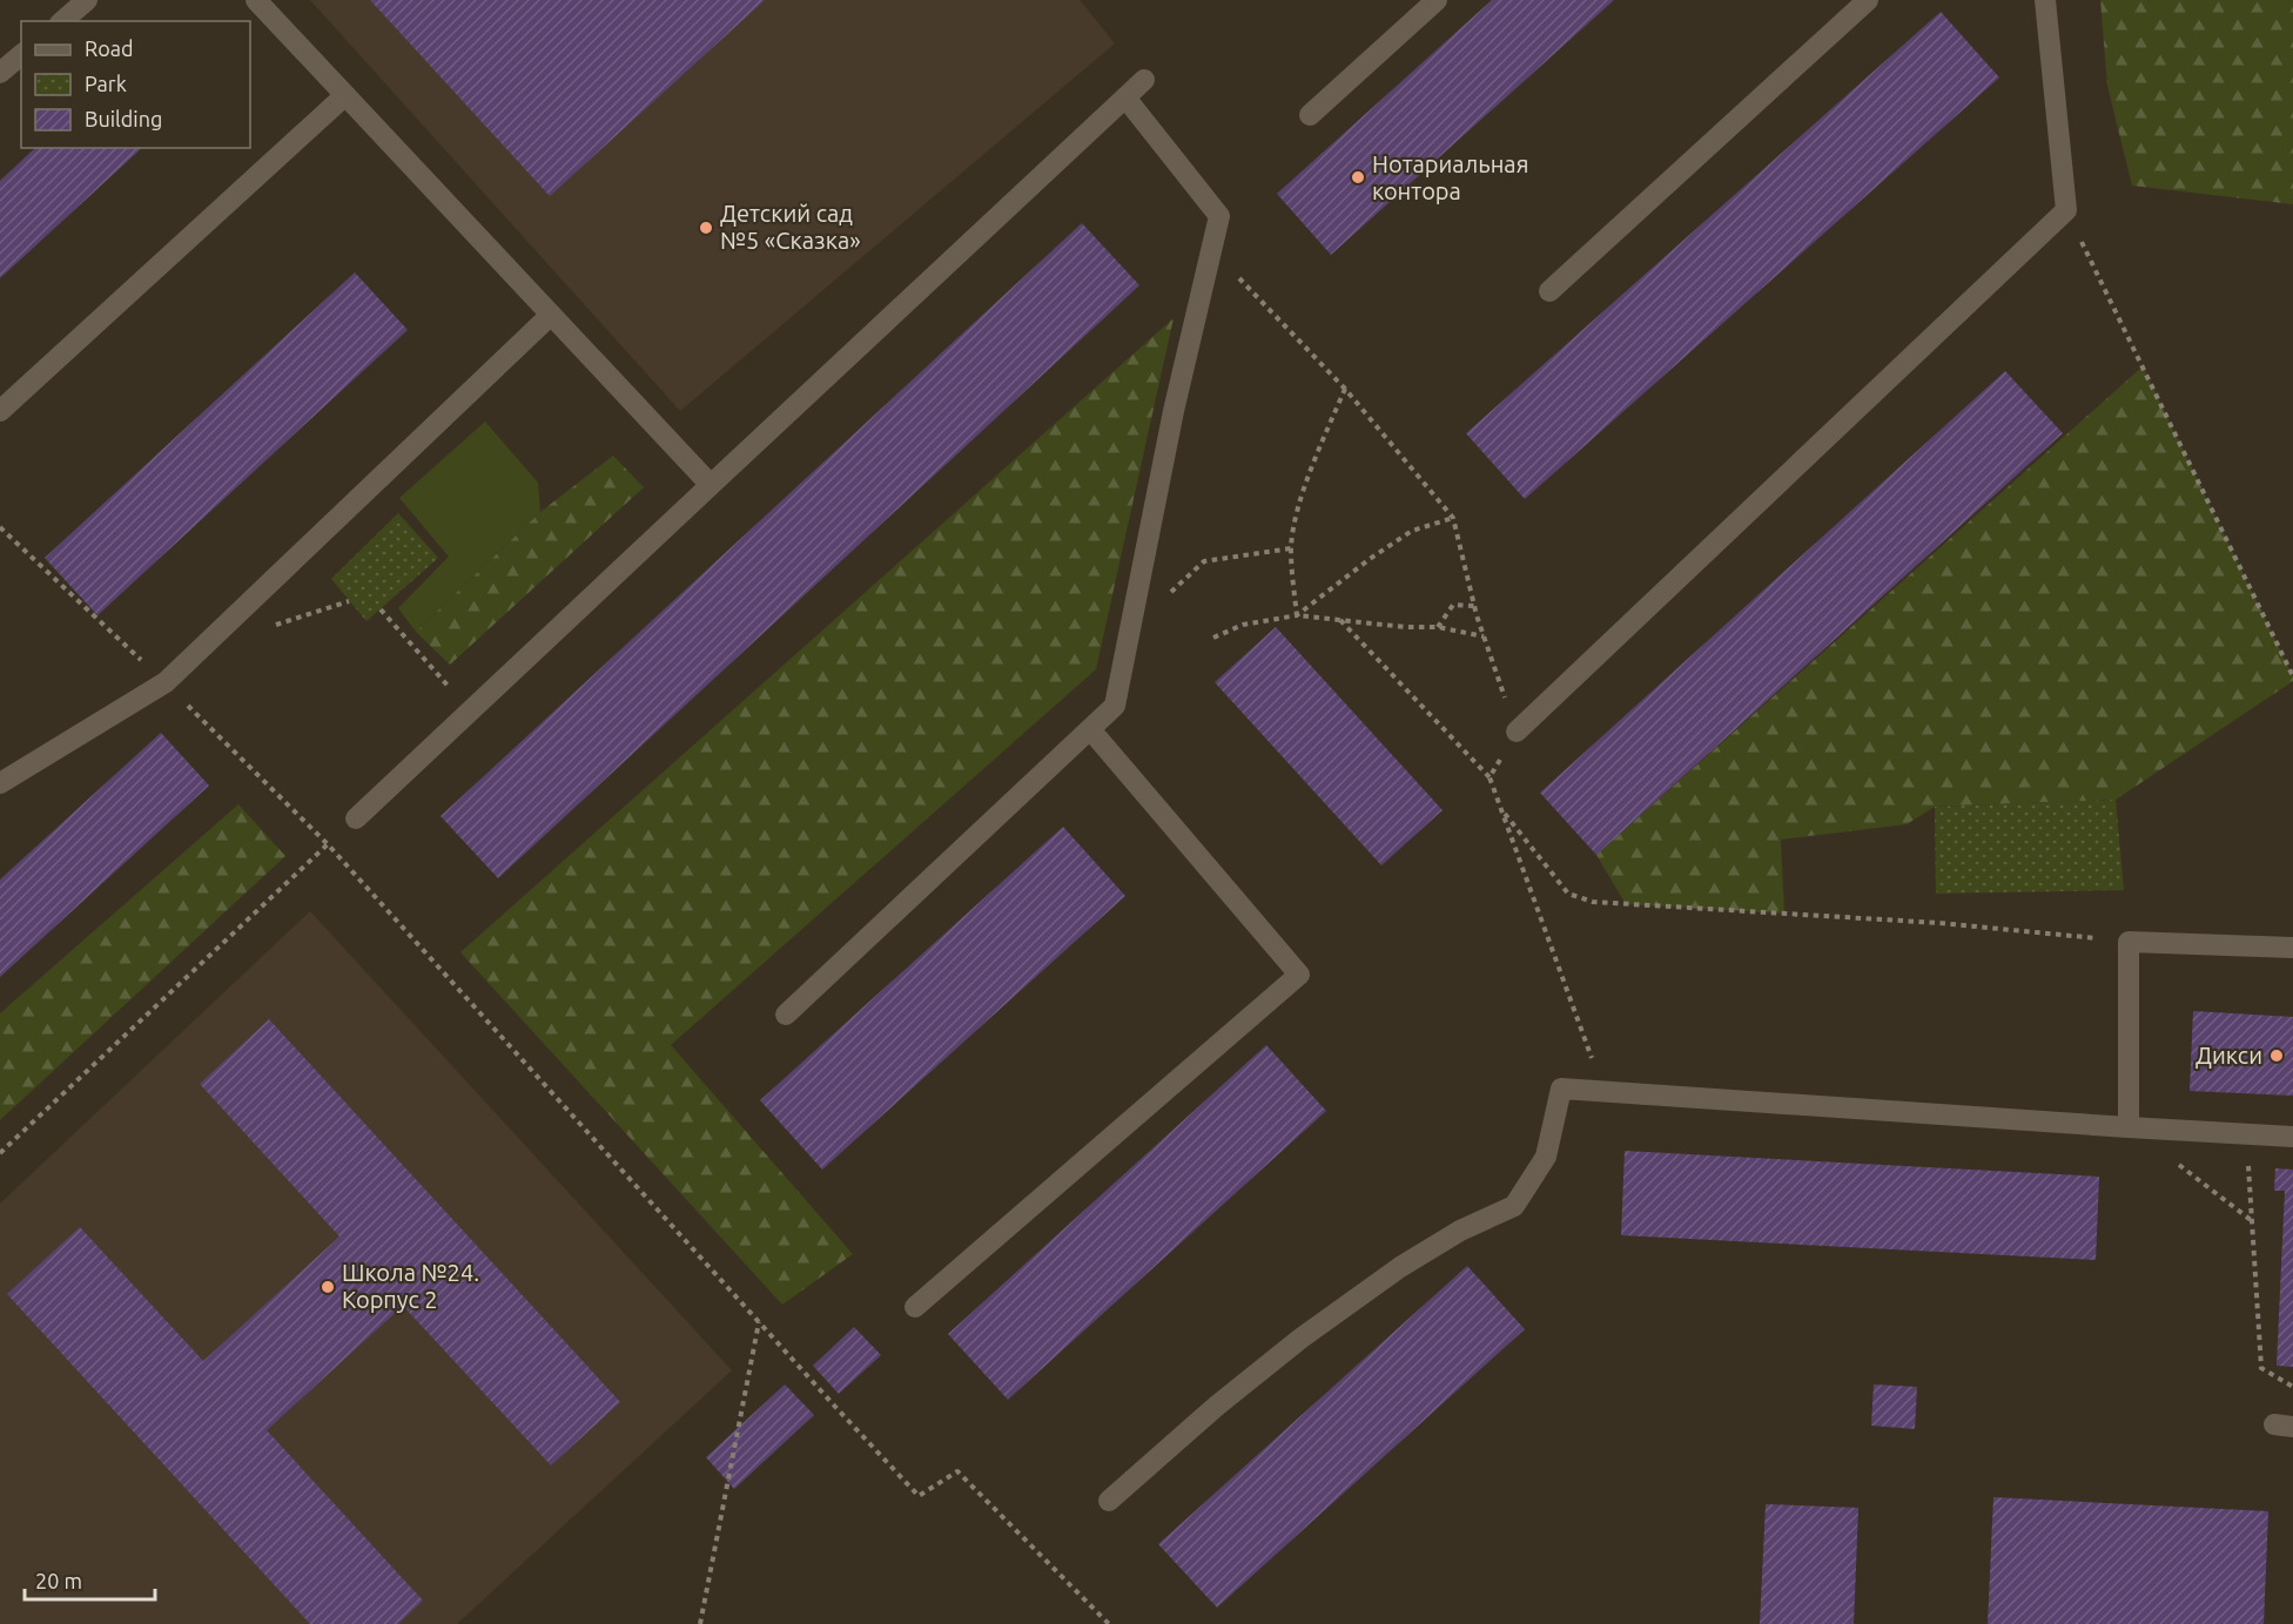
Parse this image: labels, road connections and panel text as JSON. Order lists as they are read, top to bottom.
{
  "places": [
    "Нотариальная контора",
    "Детский сад №5 «Сказка»",
    "Дикси",
    "Школа №24. Корпус 2"
  ],
  "legend": ["Road", "Park", "Building"],
  "scale_bar": "20 m"
}
